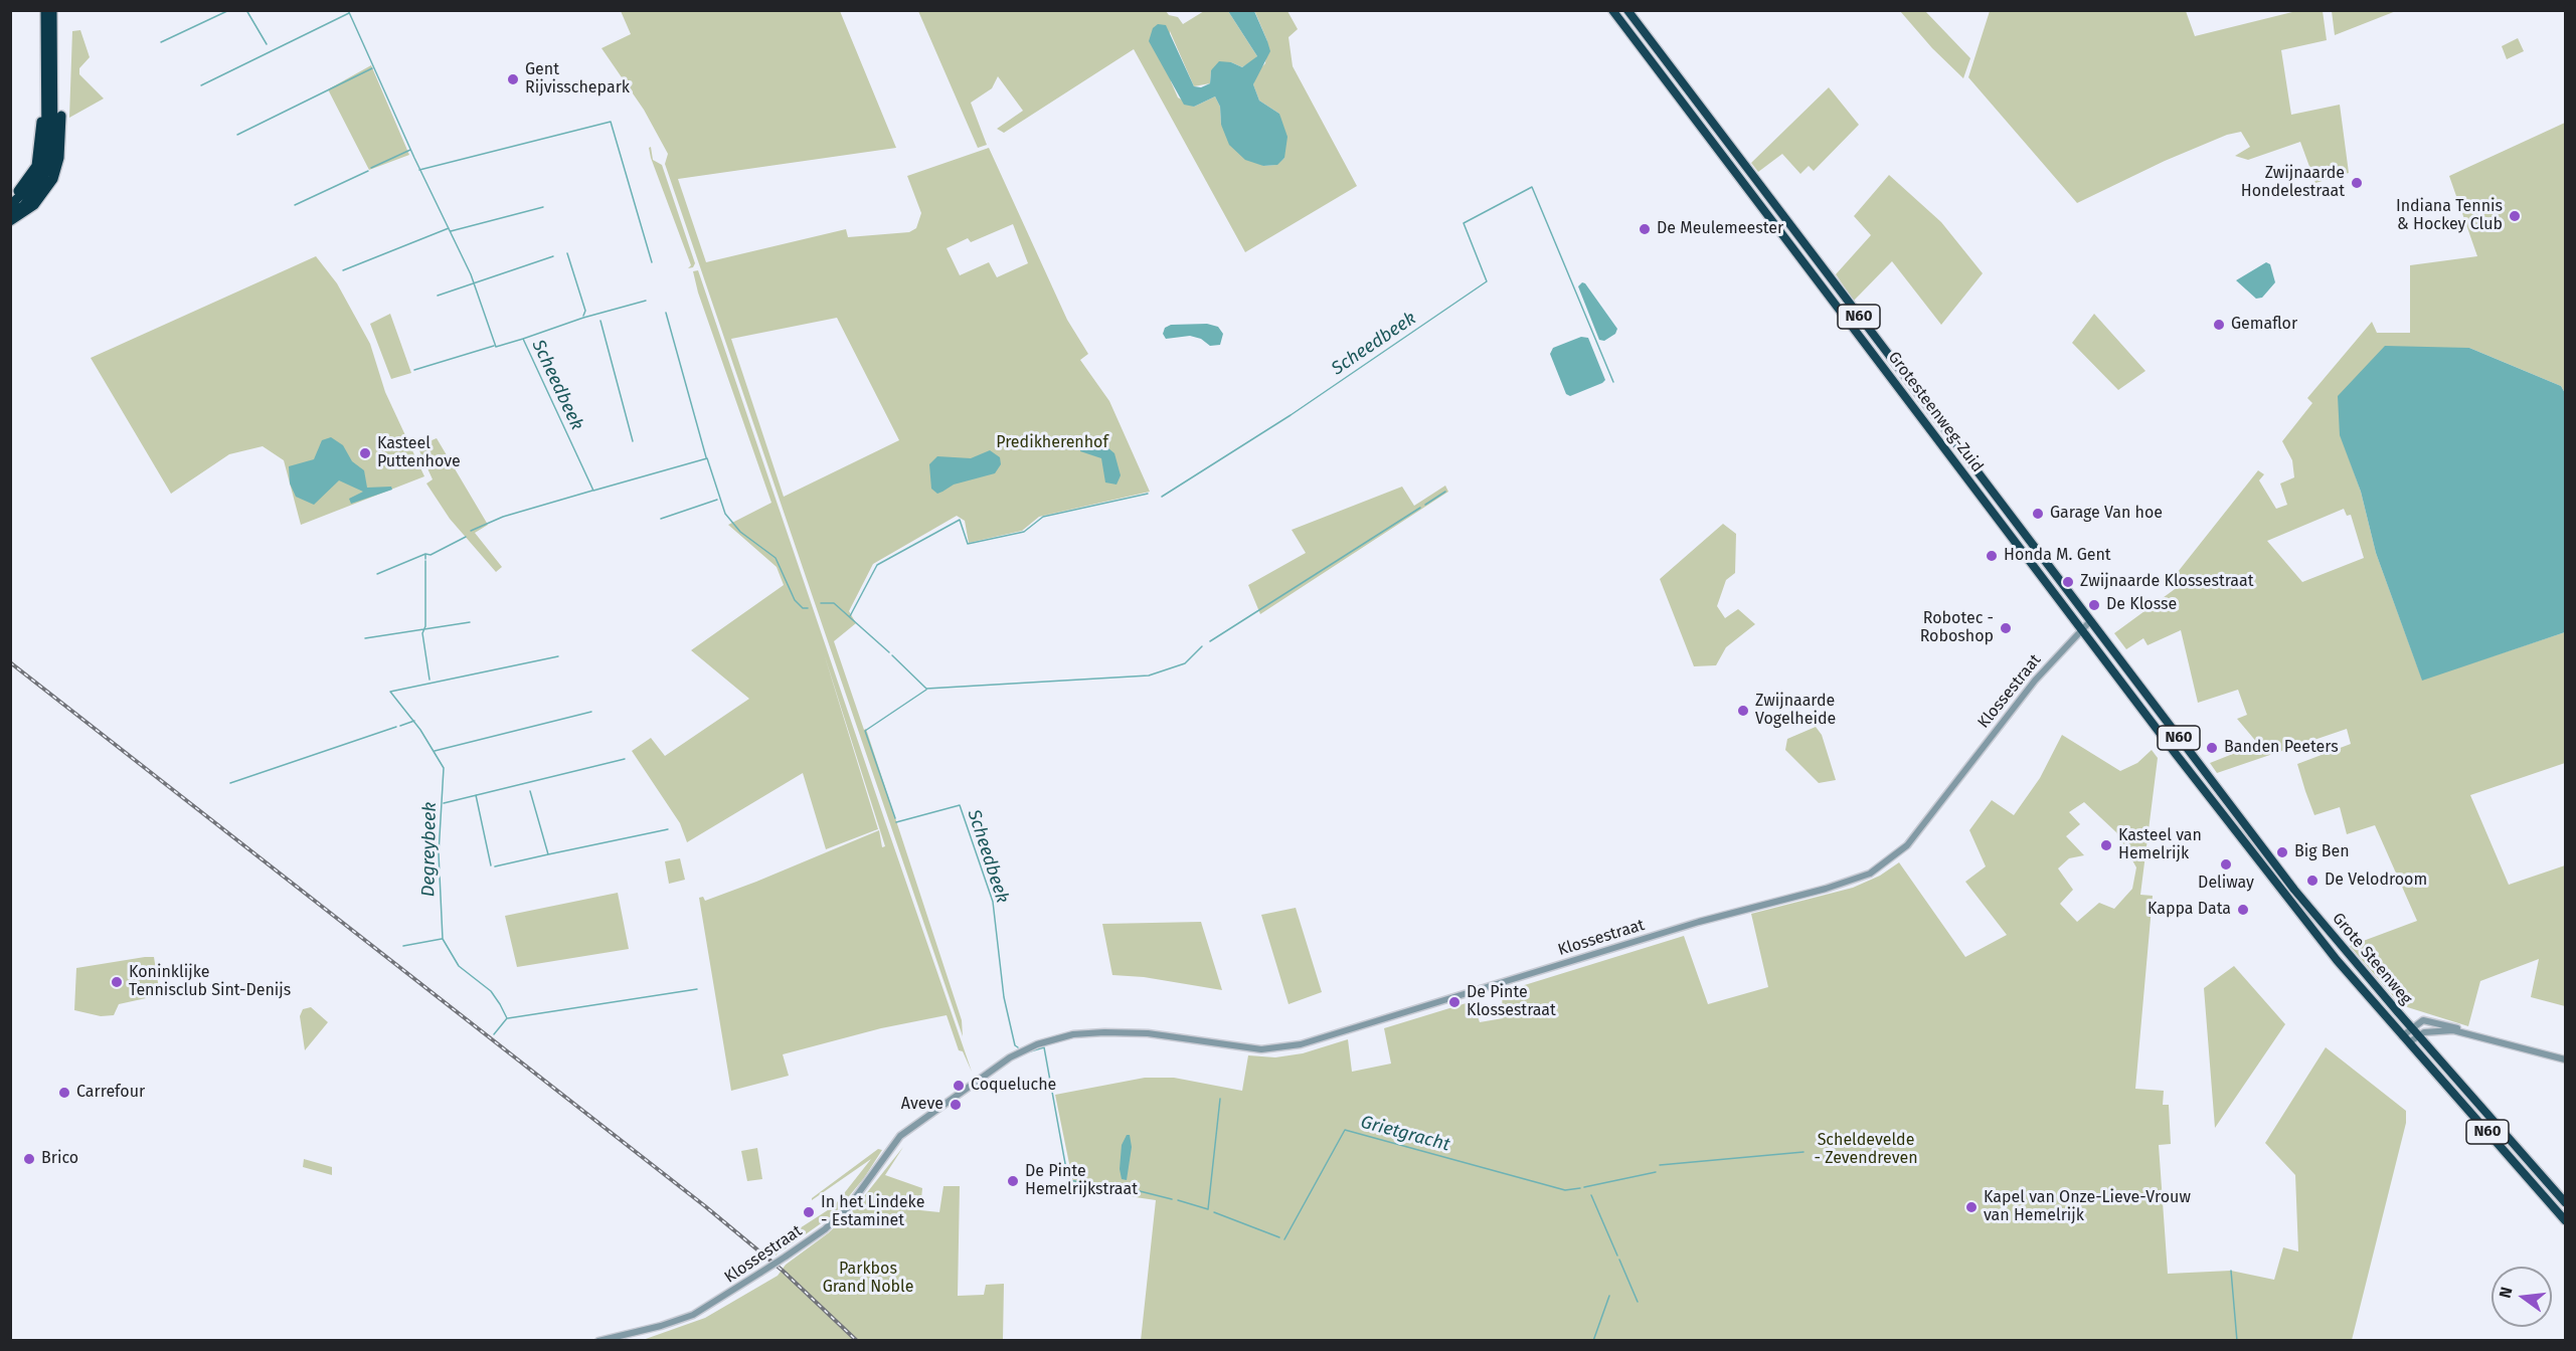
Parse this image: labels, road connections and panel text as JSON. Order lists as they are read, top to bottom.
{
  "streets": {
    "highway": ["N60", "Grotesteenweg-Zuid", "Grote Steenweg"],
    "street": ["Klossestraat"]
  },
  "crossings": [
    ["Grotesteenweg-Zuid", "Klossestraat"],
    ["Grotesteenweg-Zuid", "Grote Steenweg"],
    ["Klossestraat", "Grote Steenweg"]
  ],
  "water": ["Scheedbeek", "Degreybeek", "Grietgracht"],
  "parks": ["Predikherenhof", "Scheldevelde - Zevendreven", "Parkbos Grand Noble"],
  "places": [
    "Gent Rijvisschepark",
    "Zwijnaarde Hondelestraat",
    "Indiana Tennis & Hockey Club",
    "De Meulemeester",
    "Gemaflor",
    "Kasteel Puttenhove",
    "Garage Van hoe",
    "Honda M. Gent",
    "Zwijnaarde Klossestraat",
    "De Klosse",
    "Robotec - Roboshop",
    "Zwijnaarde Vogelheide",
    "Banden Peeters",
    "Kasteel van Hemelrijk",
    "Big Ben",
    "Deliway",
    "De Velodroom",
    "Kappa Data",
    "Koninklijke Tennisclub Sint-Denijs",
    "De Pinte Klossestraat",
    "Coqueluche",
    "Carrefour",
    "Aveve",
    "Brico",
    "De Pinte Hemelrijkstraat",
    "Kapel van Onze-Lieve-Vrouw van Hemelrijk",
    "In het Lindeke - Estaminet"
  ],
  "north": "left"
}
